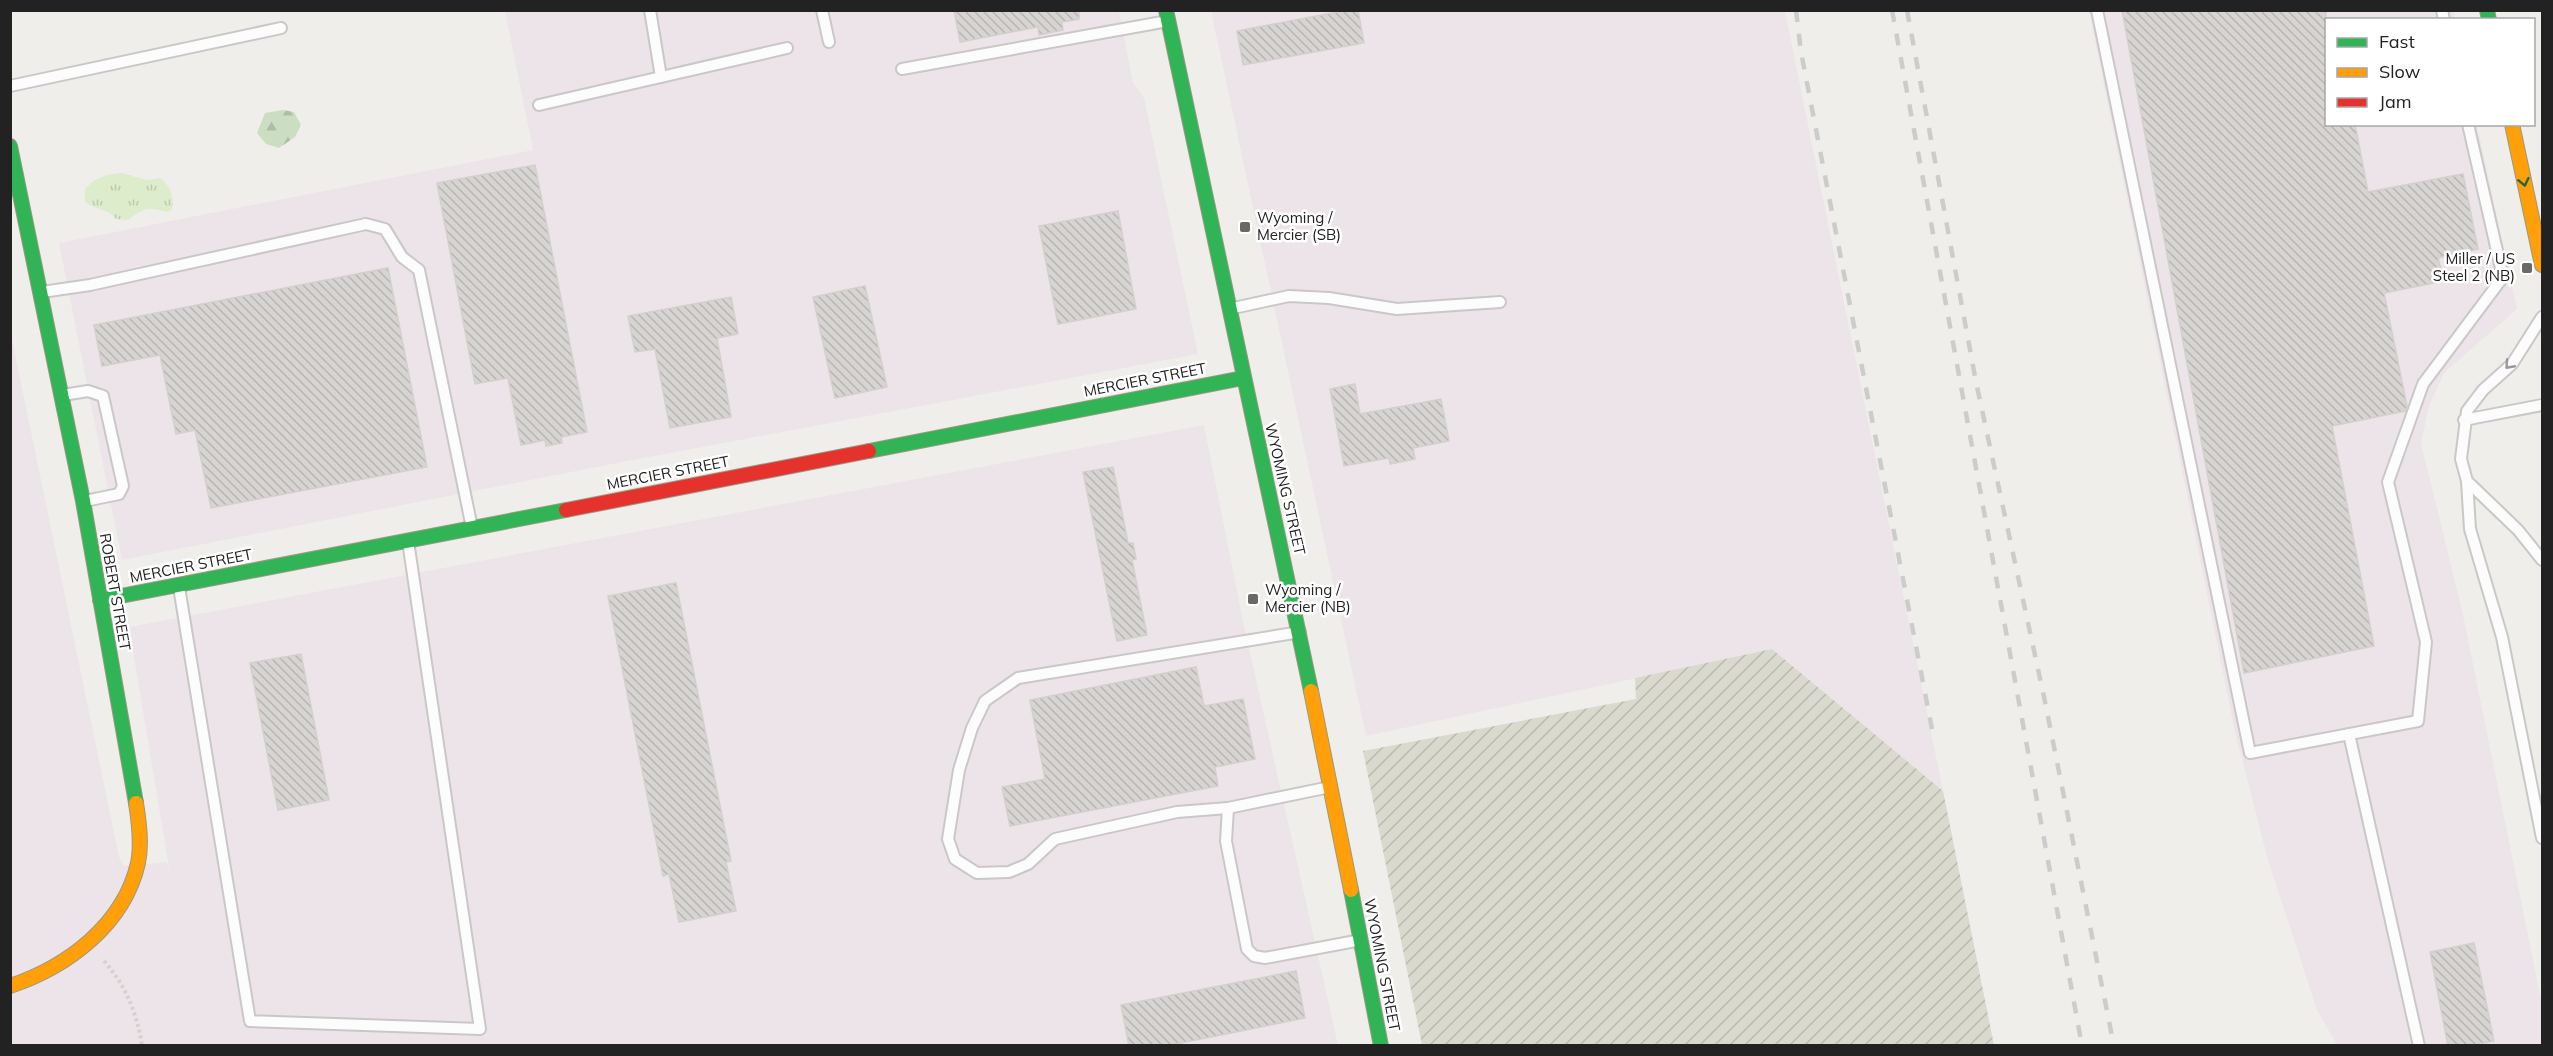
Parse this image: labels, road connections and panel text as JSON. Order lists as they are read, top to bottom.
{
  "streets": {
    "street": ["MERCIER STREET", "WYOMING STREET", "ROBERT STREET"]
  },
  "crossings": [
    ["MERCIER STREET", "WYOMING STREET"],
    ["MERCIER STREET", "ROBERT STREET"]
  ],
  "places": {
    "transit": ["Wyoming / Mercier (SB)", "Miller / US Steel 2 (NB)", "Wyoming / Mercier (NB)"]
  },
  "legend": ["Fast", "Slow", "Jam"]
}
